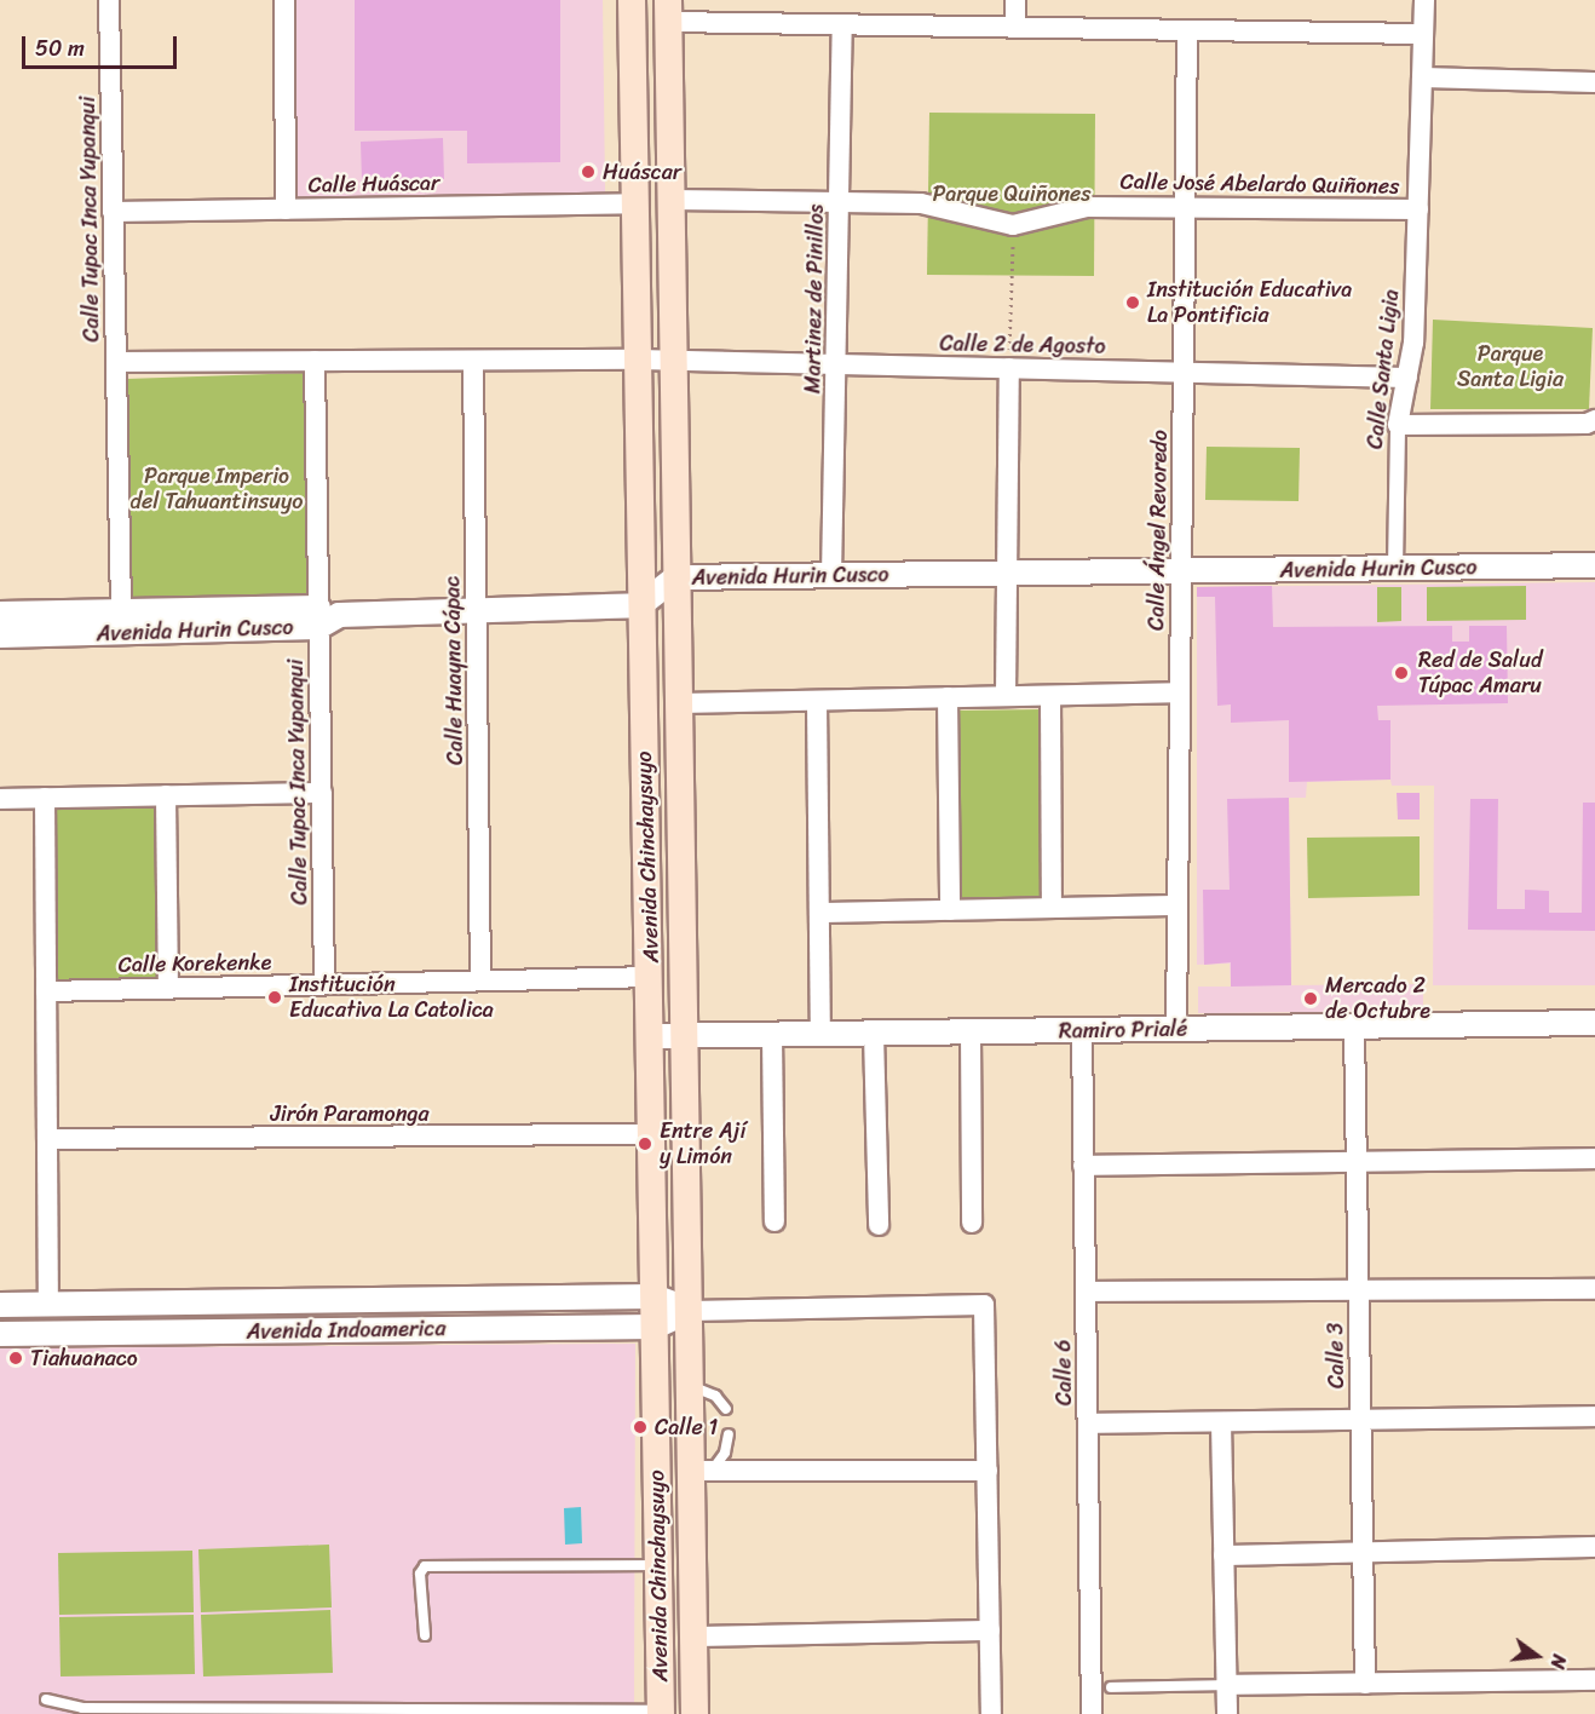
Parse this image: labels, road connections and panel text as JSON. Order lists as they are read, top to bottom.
{
  "streets": {
    "main road": ["Avenida Chinchaysuyo"],
    "street": [
      "Calle Huáscar",
      "Calle José Abelardo Quiñones",
      "Calle Tupac Inca Yupanqui",
      "Martinez de Pinillos",
      "Calle 2 de Agosto",
      "Calle Santa Ligia",
      "Calle Ángel Revoredo",
      "Avenida Hurin Cusco",
      "Calle Huayna Cápac",
      "Calle Korekenke",
      "Ramiro Prialé",
      "Jirón Paramonga",
      "Avenida Indoamerica",
      "Calle 3",
      "Calle 6"
    ]
  },
  "crossings": [
    ["Calle Huáscar", "Calle Tupac Inca Yupanqui"],
    ["Calle Huáscar", "Avenida Chinchaysuyo"],
    ["Calle José Abelardo Quiñones", "Martinez de Pinillos"],
    ["Calle José Abelardo Quiñones", "Calle Santa Ligia"],
    ["Calle José Abelardo Quiñones", "Calle Ángel Revoredo"],
    ["Calle José Abelardo Quiñones", "Avenida Chinchaysuyo"],
    ["Calle Tupac Inca Yupanqui", "Calle 2 de Agosto"],
    ["Calle Tupac Inca Yupanqui", "Avenida Hurin Cusco"],
    ["Calle Tupac Inca Yupanqui", "Calle Korekenke"],
    ["Martinez de Pinillos", "Calle 2 de Agosto"],
    ["Martinez de Pinillos", "Avenida Hurin Cusco"],
    ["Calle 2 de Agosto", "Calle Santa Ligia"],
    ["Calle 2 de Agosto", "Calle Ángel Revoredo"],
    ["Calle 2 de Agosto", "Calle Huayna Cápac"],
    ["Calle 2 de Agosto", "Avenida Chinchaysuyo"],
    ["Calle Santa Ligia", "Avenida Hurin Cusco"],
    ["Calle Ángel Revoredo", "Avenida Hurin Cusco"],
    ["Calle Ángel Revoredo", "Ramiro Prialé"],
    ["Avenida Hurin Cusco", "Calle Huayna Cápac"],
    ["Avenida Hurin Cusco", "Avenida Chinchaysuyo"],
    ["Calle Huayna Cápac", "Calle Korekenke"],
    ["Avenida Chinchaysuyo", "Calle Korekenke"],
    ["Avenida Chinchaysuyo", "Ramiro Prialé"],
    ["Avenida Chinchaysuyo", "Jirón Paramonga"],
    ["Avenida Chinchaysuyo", "Avenida Indoamerica"],
    ["Ramiro Prialé", "Calle 3"],
    ["Ramiro Prialé", "Calle 6"]
  ],
  "parks": ["Parque Quiñones", "Parque Santa Ligia", "Parque Imperio del Tahuantinsuyo"],
  "places": [
    "Huáscar",
    "Institución Educativa La Pontificia",
    "Red de Salud Túpac Amaru",
    "Institución Educativa La Catolica",
    "Mercado 2 de Octubre",
    "Entre Ají y Limón",
    "Tiahuanaco",
    "Calle 1"
  ],
  "scale_bar": "50 m",
  "north": "right"
}
